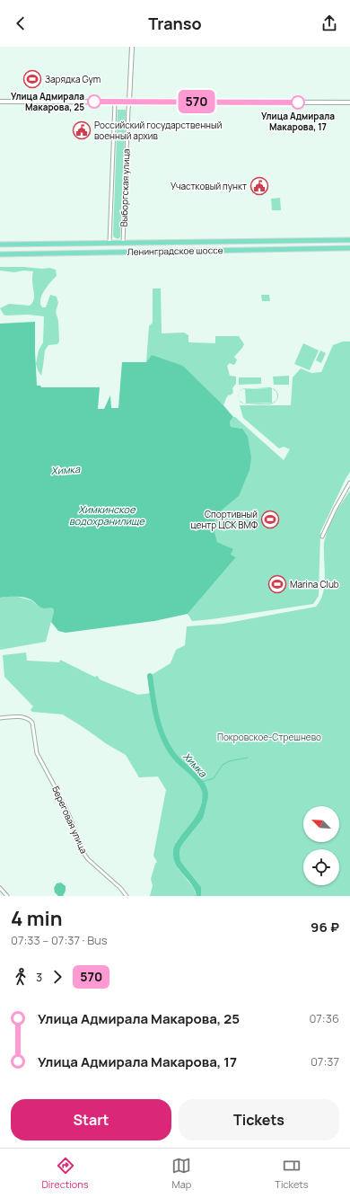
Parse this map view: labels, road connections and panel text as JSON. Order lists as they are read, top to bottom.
{
  "streets": {
    "main road": ["Ленинградское шоссе"],
    "street": ["Выборгская улица", "Береговая улица"]
  },
  "crossings": [
    ["Выборгская улица", "Ленинградское шоссе"]
  ],
  "water": ["Химка", "Химкинское водохранилище"],
  "parks": ["Покровское-Стрешнево"],
  "places": {
    "sports": ["Зарядка Gym", "Спортивный центр ЦСК ВМФ", "Marina Club"],
    "other": ["Улица Адмирала Макарова, 25", "Улица Адмирала Макарова, 17"],
    "public building": ["Российский государственный военный архив", "Участковый пункт"]
  },
  "lines": ["bus line 570"],
  "north": "top left",
  "page": {
    "header": "Transo",
    "on_map": "570",
    "heading": ["4 min", "07:33 – 07:37 · Bus", "96 ₽"],
    "legs": ["3", "570"],
    "list": [
      {
        "name": "Улица Адмирала Макарова, 25",
        "value": "07:36"
      },
      {
        "name": "Улица Адмирала Макарова, 17",
        "value": "07:37"
      }
    ],
    "buttons": ["Start", "Tickets"],
    "tabs": ["Directions", "Map", "Tickets"]
  }
}
